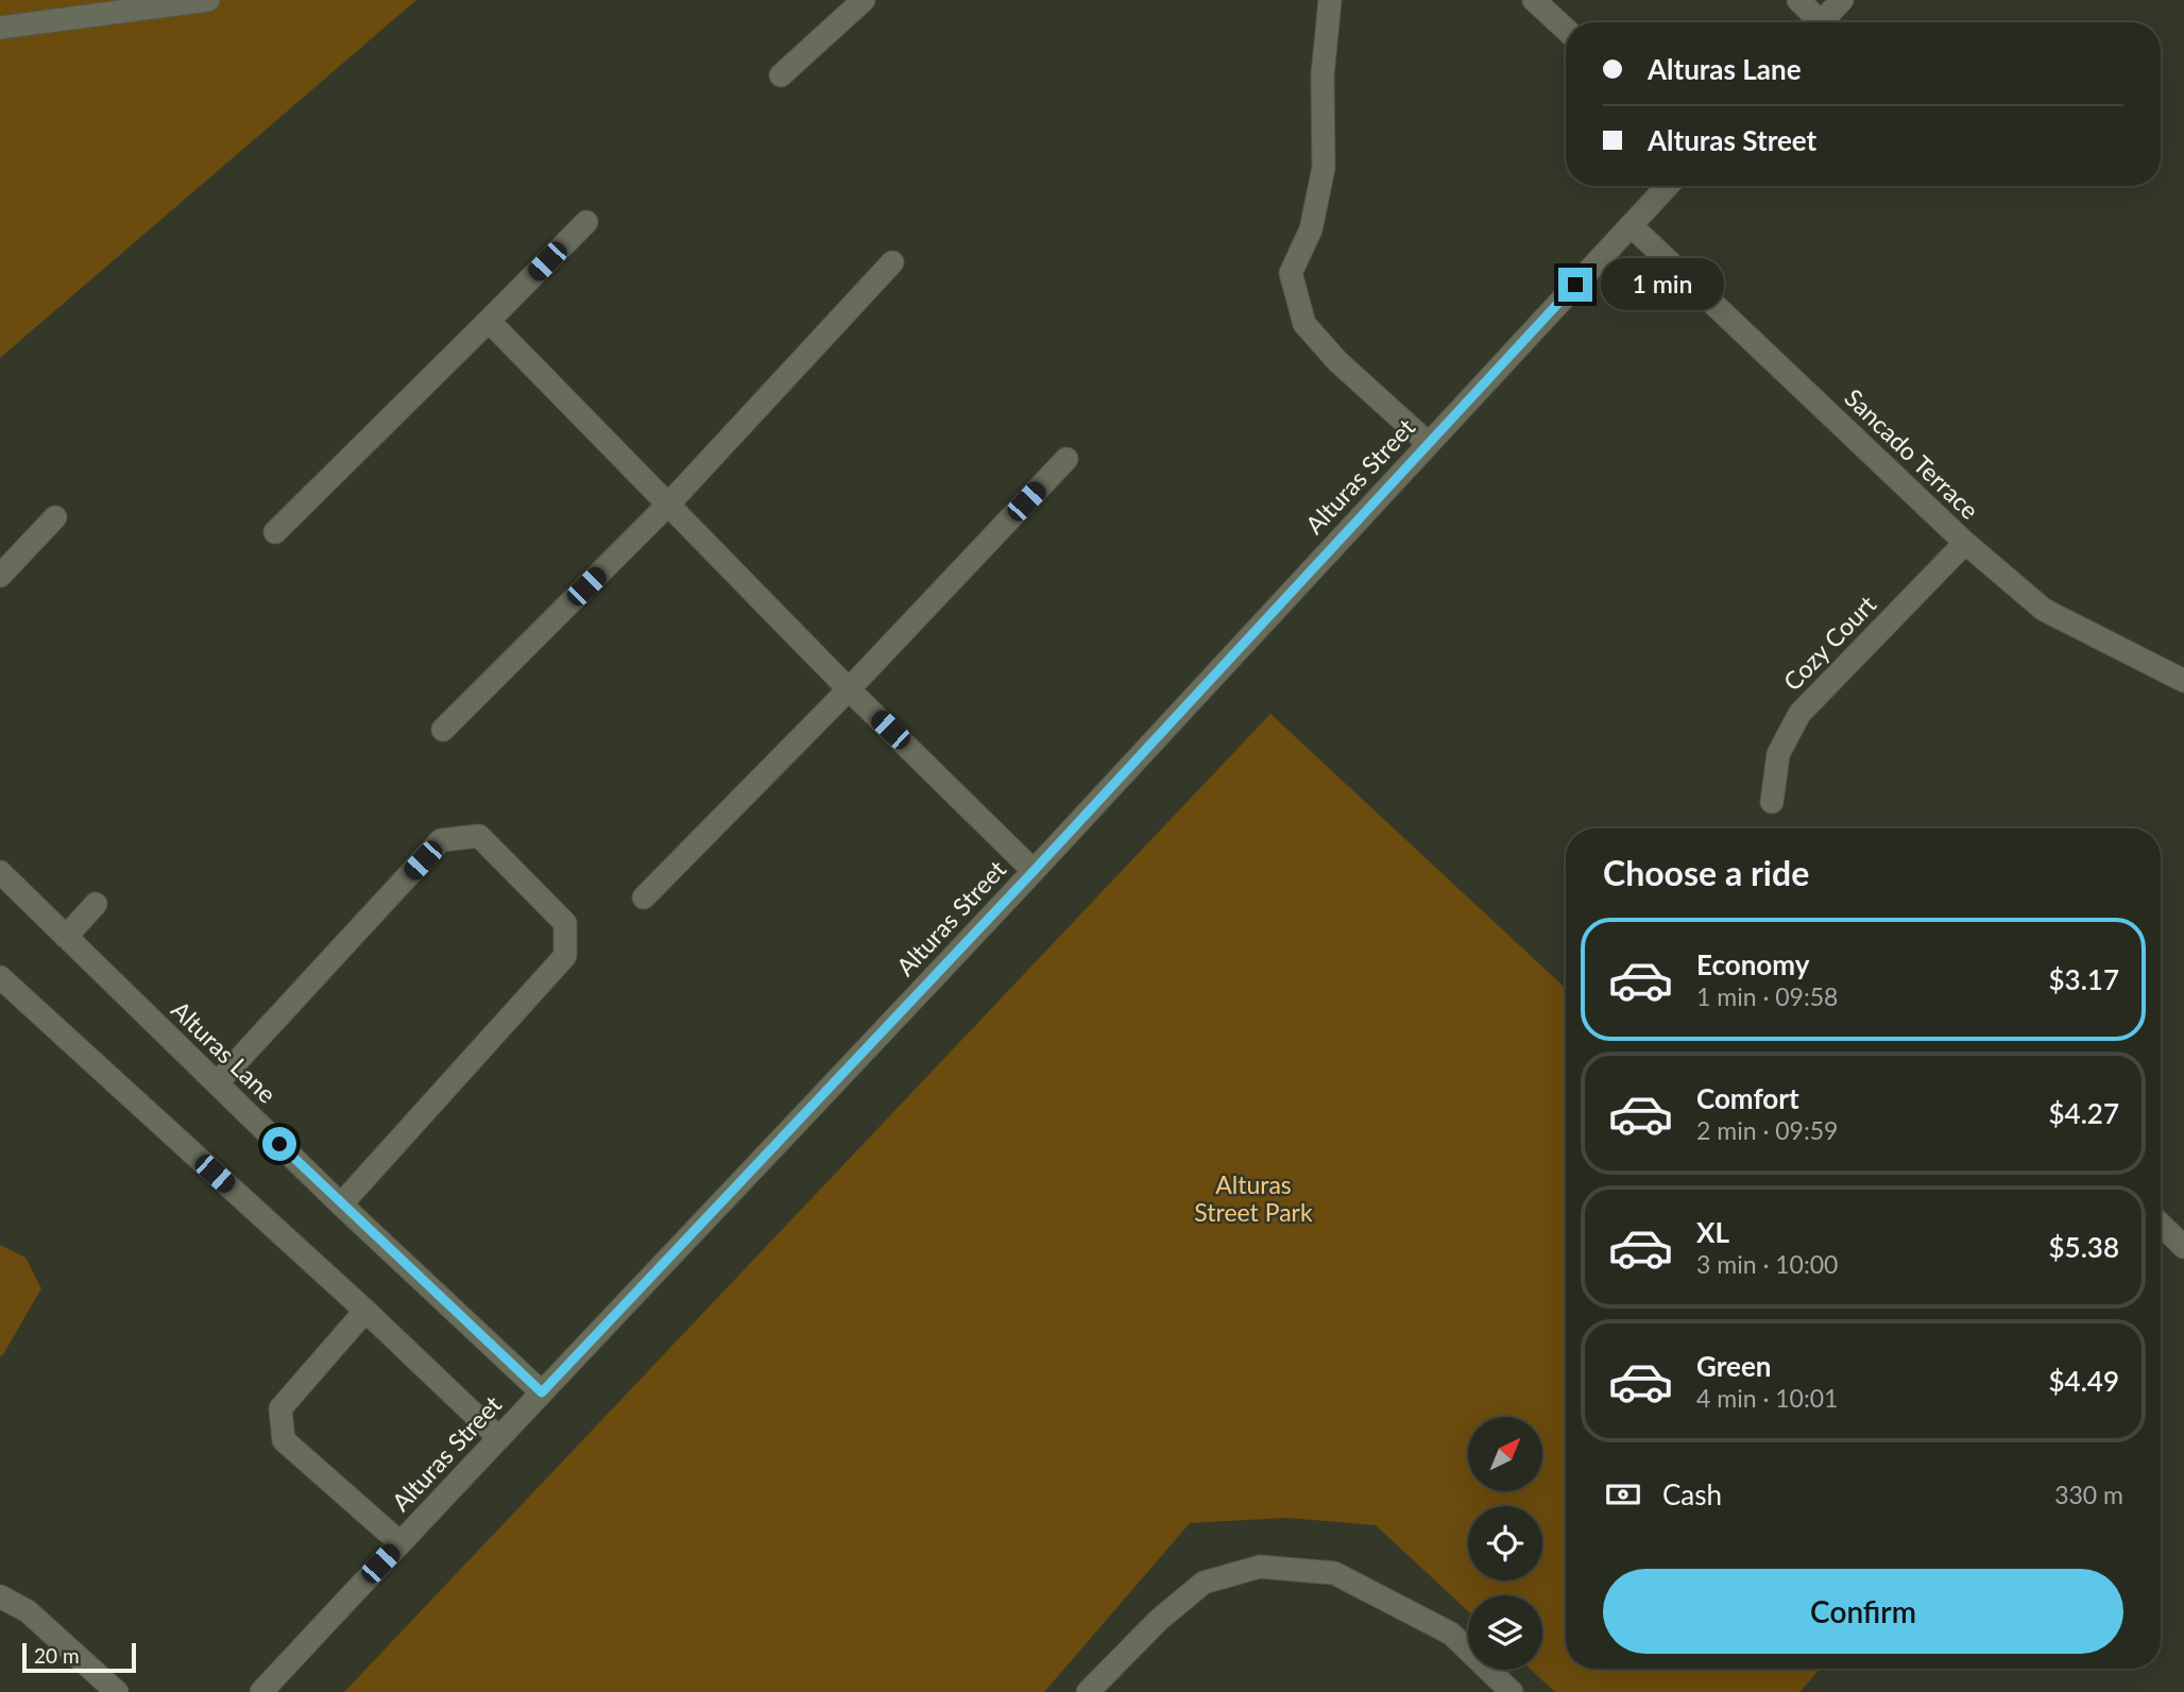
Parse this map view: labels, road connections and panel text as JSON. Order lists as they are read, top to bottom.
{
  "streets": {
    "street": [
      "Sancado Terrace",
      "Alturas Street",
      "Cozy Court",
      "Alturas Lane"
    ]
  },
  "crossings": [
    ["Sancado Terrace", "Alturas Street"],
    ["Sancado Terrace", "Cozy Court"],
    ["Alturas Street", "Alturas Lane"]
  ],
  "parks": ["Alturas Street Park"],
  "scale_bar": "20 m",
  "north": "top right",
  "page": {
    "banner": ["Alturas Lane", "Alturas Street"],
    "bubble": "1 min",
    "heading": "Choose a ride",
    "list": [
      {
        "name": "Economy",
        "note": "1 min · 09:58",
        "value": "$3.17"
      },
      {
        "name": "Comfort",
        "note": "2 min · 09:59",
        "value": "$4.27"
      },
      {
        "name": "XL",
        "note": "3 min · 10:00",
        "value": "$5.38"
      },
      {
        "name": "Green",
        "note": "4 min · 10:01",
        "value": "$4.49"
      }
    ],
    "pay": ["Cash", "330 m"],
    "buttons": "Confirm",
    "scale": "20 m"
  }
}
